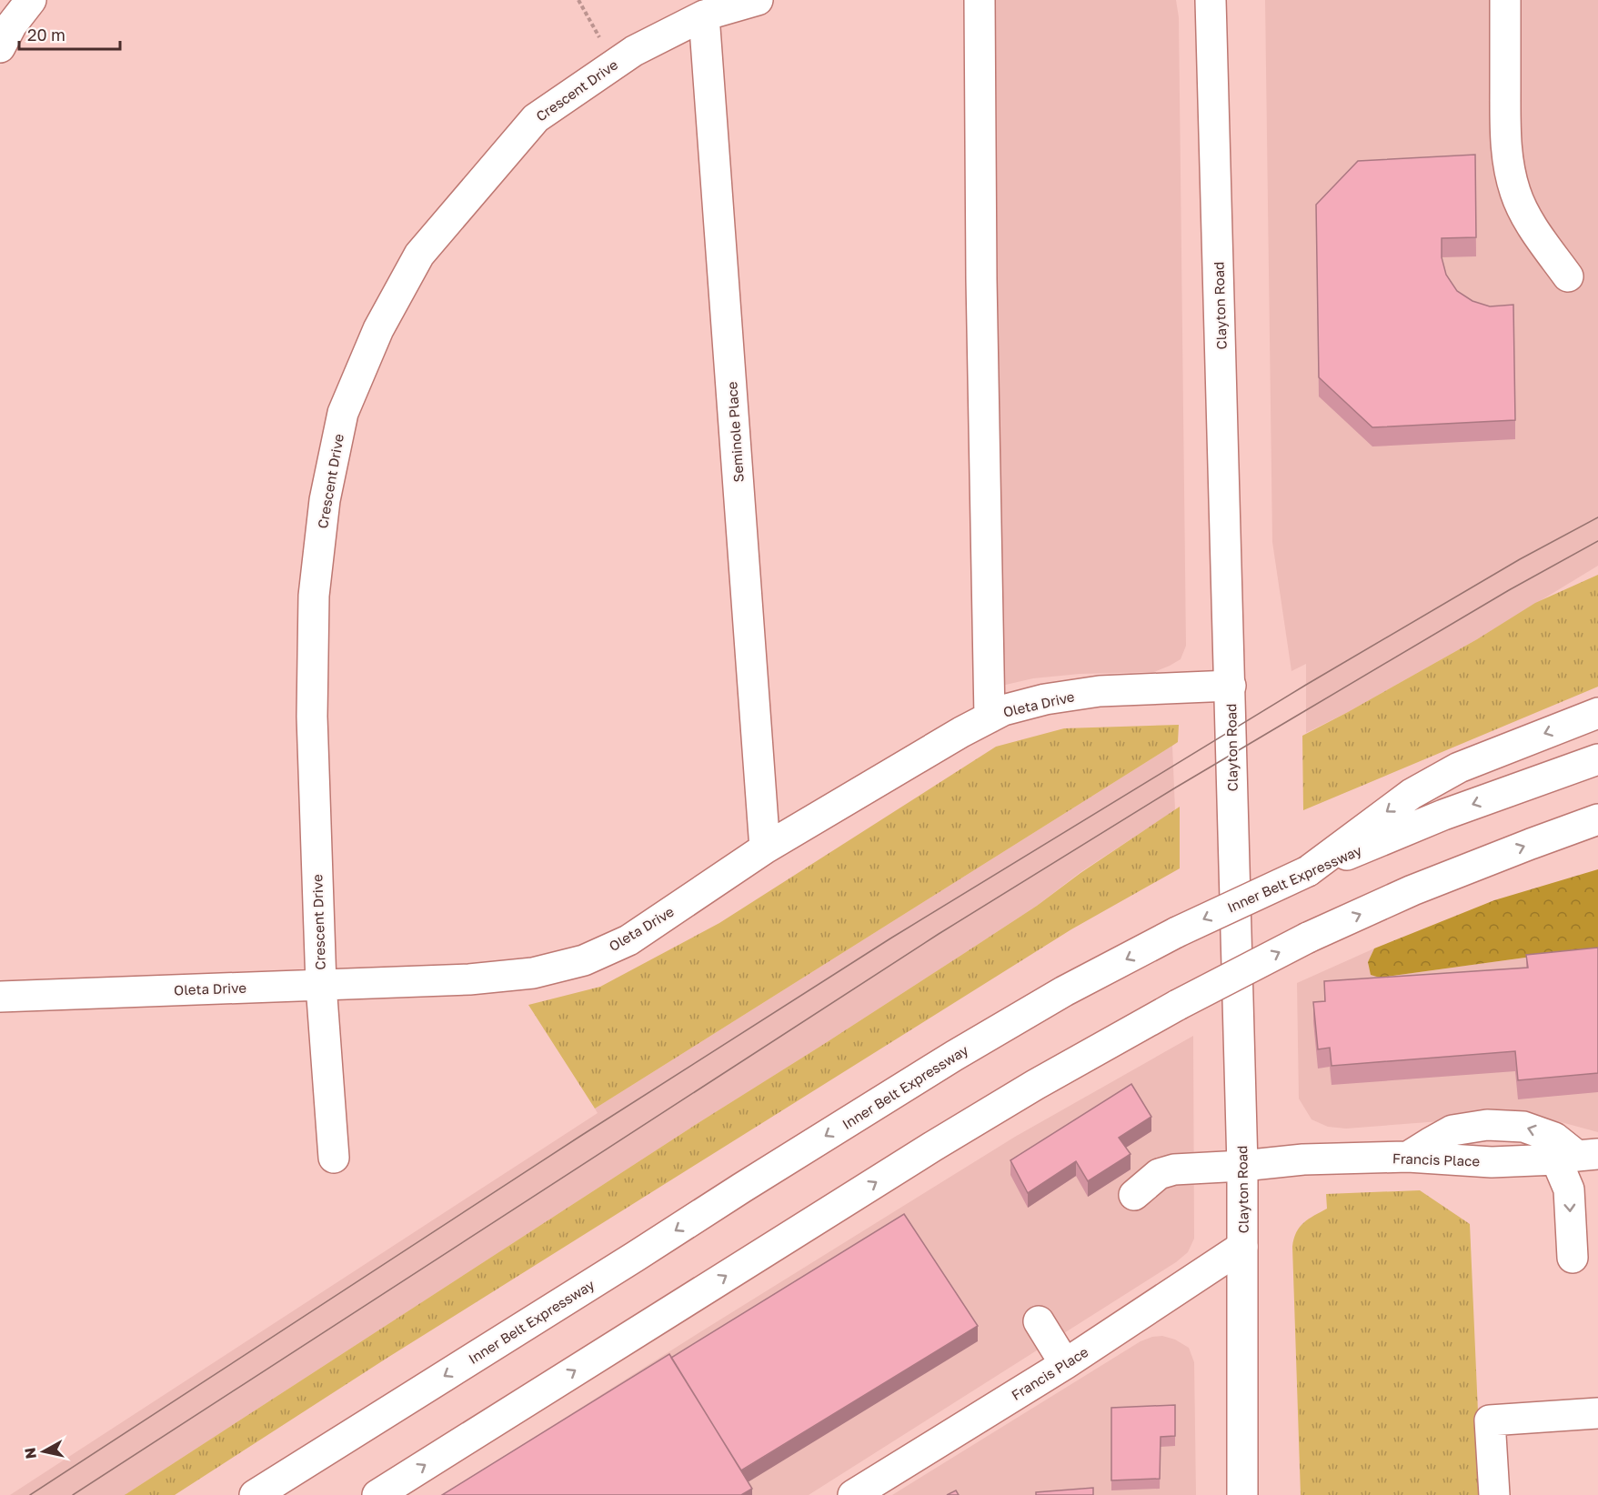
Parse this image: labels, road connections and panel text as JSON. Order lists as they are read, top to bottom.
{
  "streets": {
    "main road": [
      "Crescent Drive",
      "Clayton Road",
      "Seminole Place",
      "Oleta Drive",
      "Inner Belt Expressway",
      "Francis Place"
    ]
  },
  "crossings": [
    ["Crescent Drive", "Seminole Place"],
    ["Crescent Drive", "Oleta Drive"],
    ["Clayton Road", "Oleta Drive"],
    ["Clayton Road", "Francis Place"],
    ["Seminole Place", "Oleta Drive"]
  ],
  "scale_bar": "20 m",
  "north": "left"
}
